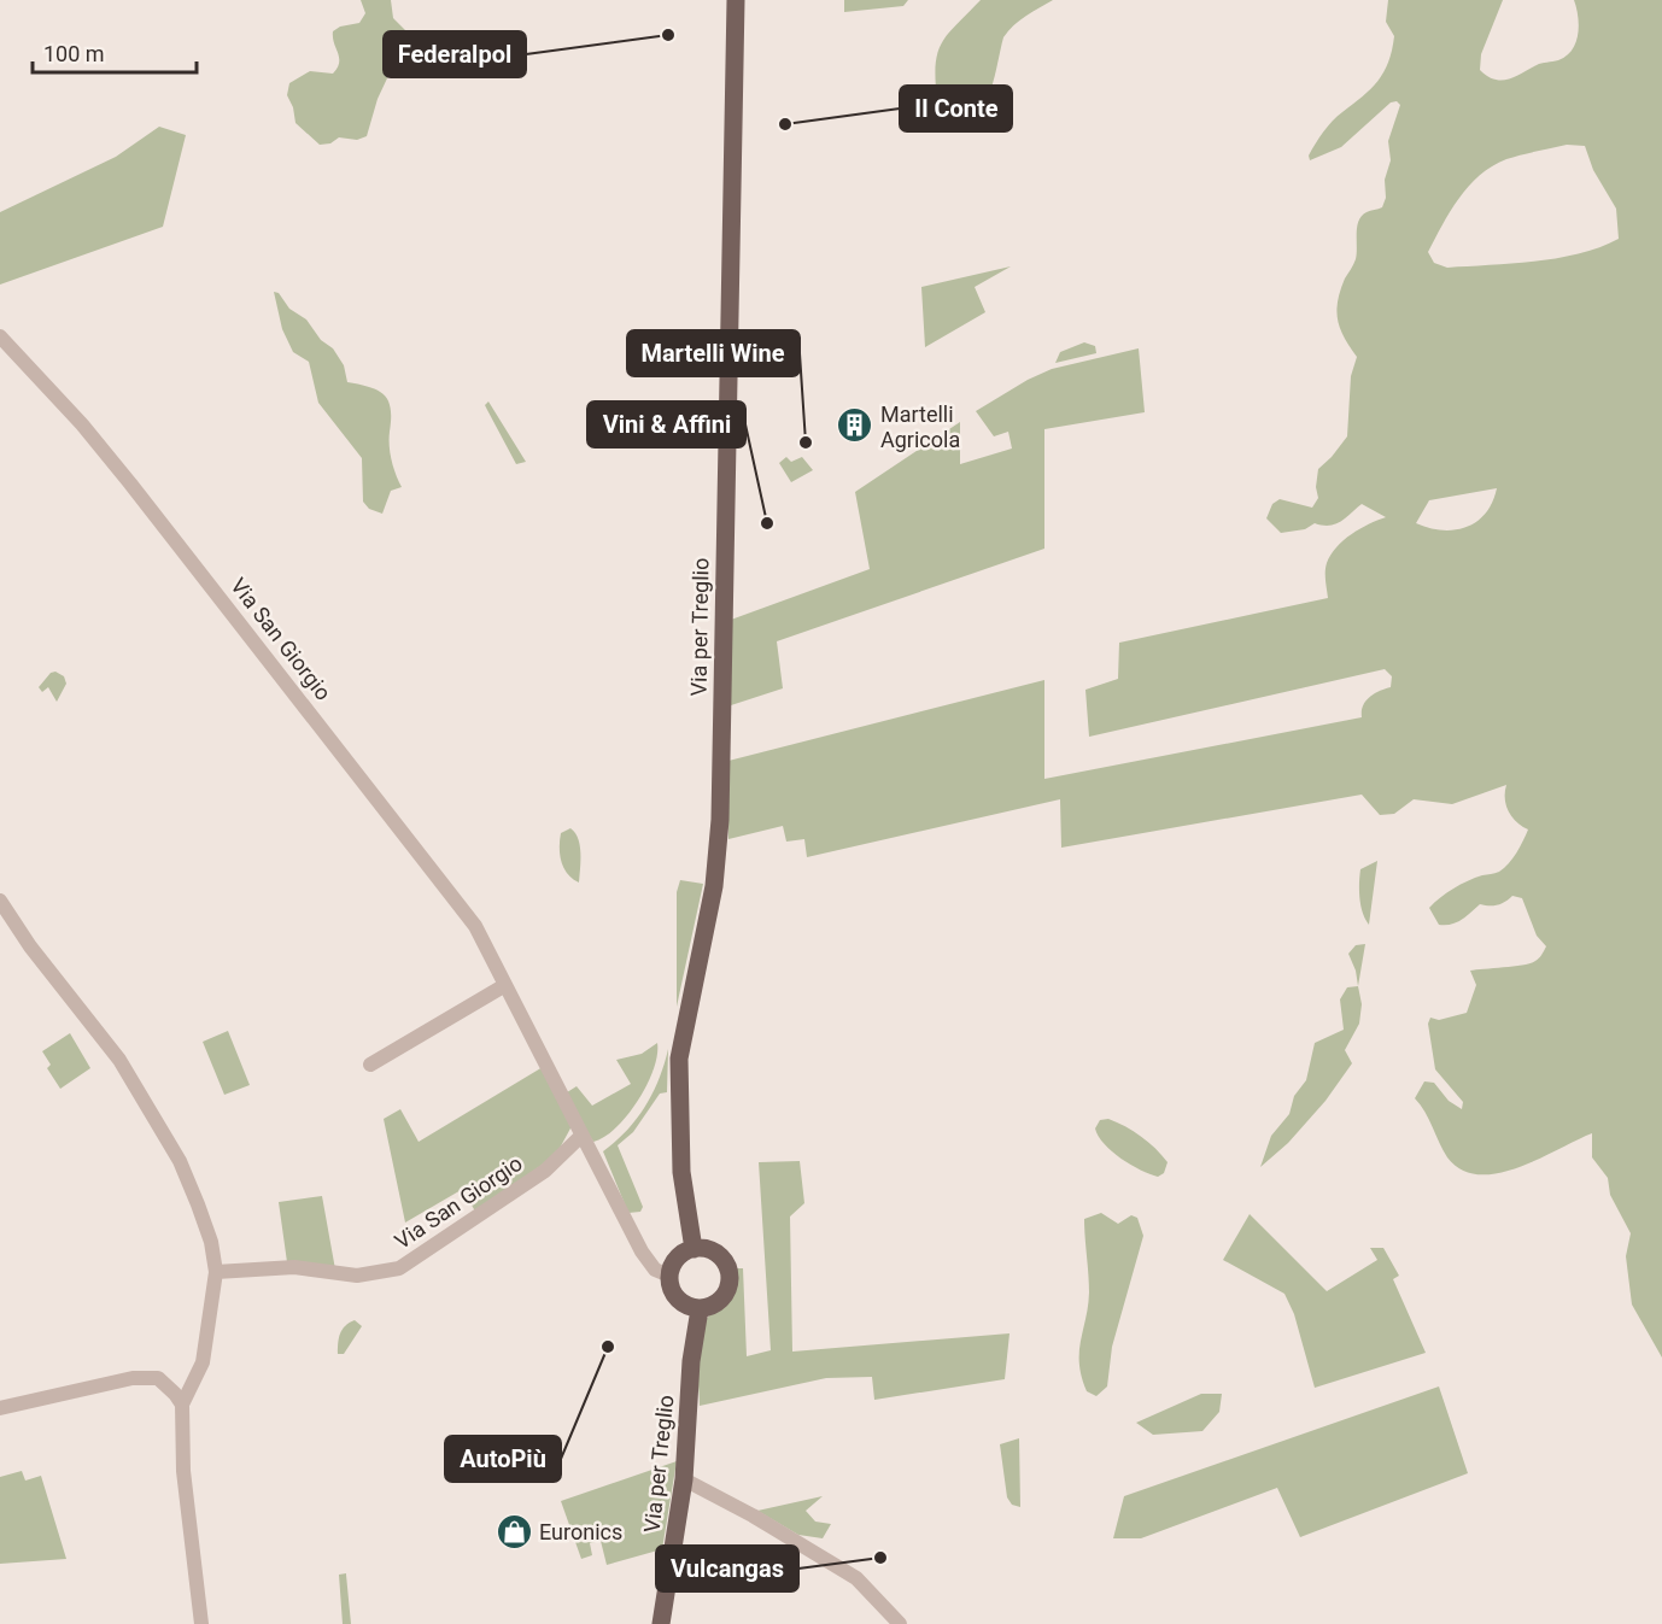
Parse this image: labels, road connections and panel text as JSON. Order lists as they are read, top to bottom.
{
  "streets": {
    "main road": ["Via per Treglio"],
    "street": ["Via San Giorgio"]
  },
  "crossings": [
    ["Via per Treglio", "Via San Giorgio"]
  ],
  "places": {
    "other": [
      "Federalpol",
      "Il Conte",
      "Martelli Wine",
      "Vini & Affini",
      "AutoPiù",
      "Vulcangas"
    ],
    "building": ["Martelli Agricola"],
    "shop": ["Euronics"]
  },
  "scale_bar": "100 m"
}
